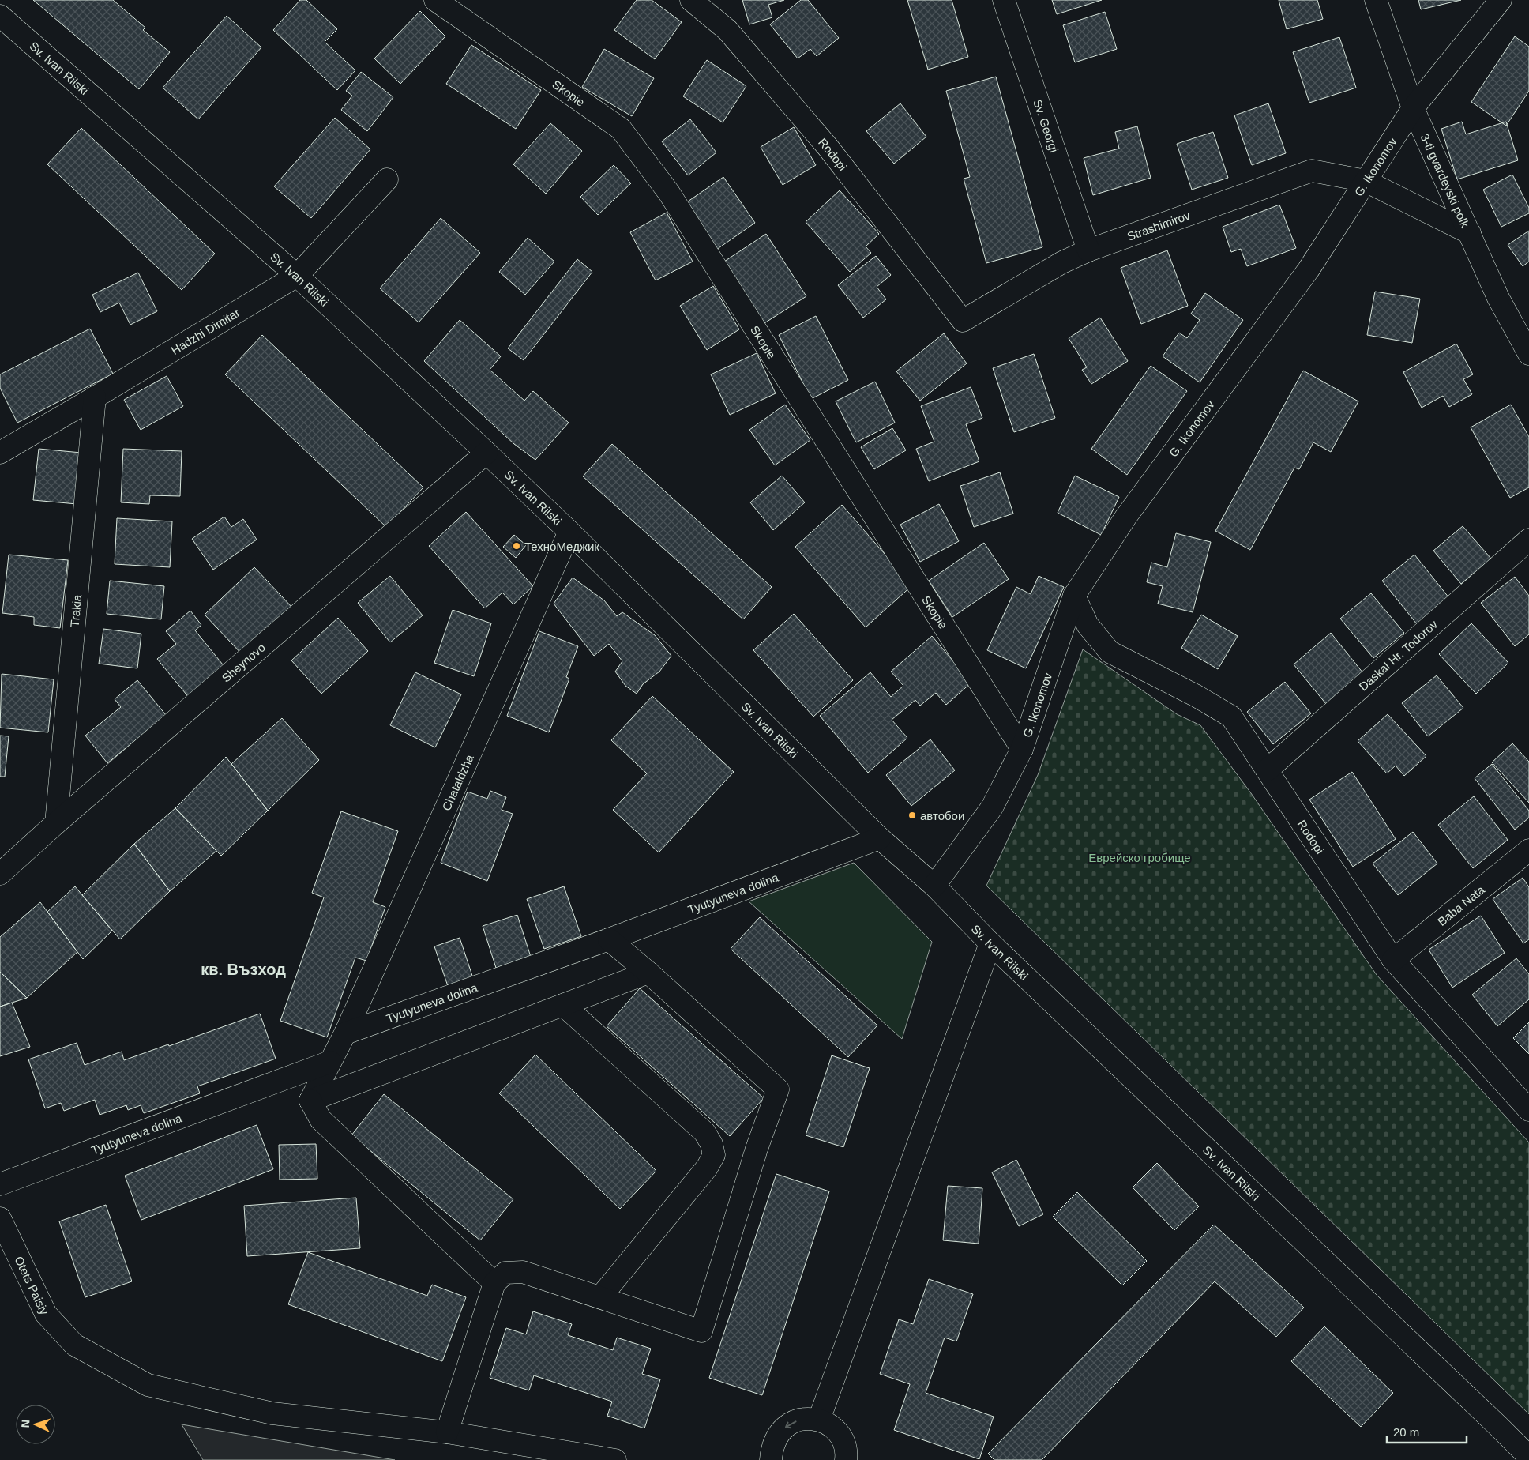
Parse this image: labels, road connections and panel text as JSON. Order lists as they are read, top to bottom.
{
  "streets": {
    "street": [
      "Sv. Ivan Rilski",
      "Skopie",
      "Sv. Georgi",
      "Rodopi",
      "G. Ikonomov",
      "3-ti gvardeyski polk",
      "Strashimirov",
      "Hadzhi Dimitar",
      "Trakia",
      "Daskal Hr. Todorov",
      "Sheynovo",
      "Chataldzha",
      "Tyutyuneva dolina",
      "Baba Nata",
      "Otets Paisiy"
    ]
  },
  "crossings": [
    ["Sv. Ivan Rilski", "G. Ikonomov"],
    ["Sv. Ivan Rilski", "Hadzhi Dimitar"],
    ["Sv. Ivan Rilski", "Sheynovo"],
    ["Sv. Ivan Rilski", "Chataldzha"],
    ["Sv. Ivan Rilski", "Tyutyuneva dolina"],
    ["Skopie", "G. Ikonomov"],
    ["Sv. Georgi", "Strashimirov"],
    ["Rodopi", "G. Ikonomov"],
    ["Rodopi", "Strashimirov"],
    ["Rodopi", "Daskal Hr. Todorov"],
    ["Rodopi", "Baba Nata"],
    ["G. Ikonomov", "3-ti gvardeyski polk"],
    ["G. Ikonomov", "Strashimirov"],
    ["3-ti gvardeyski polk", "Strashimirov"],
    ["Hadzhi Dimitar", "Trakia"],
    ["Trakia", "Sheynovo"],
    ["Chataldzha", "Tyutyuneva dolina"]
  ],
  "districts": ["кв. Възход"],
  "parks": ["Еврейско гробище"],
  "places": ["ТехноМеджик", "автобои"],
  "scale_bar": "20 m",
  "north": "left"
}
